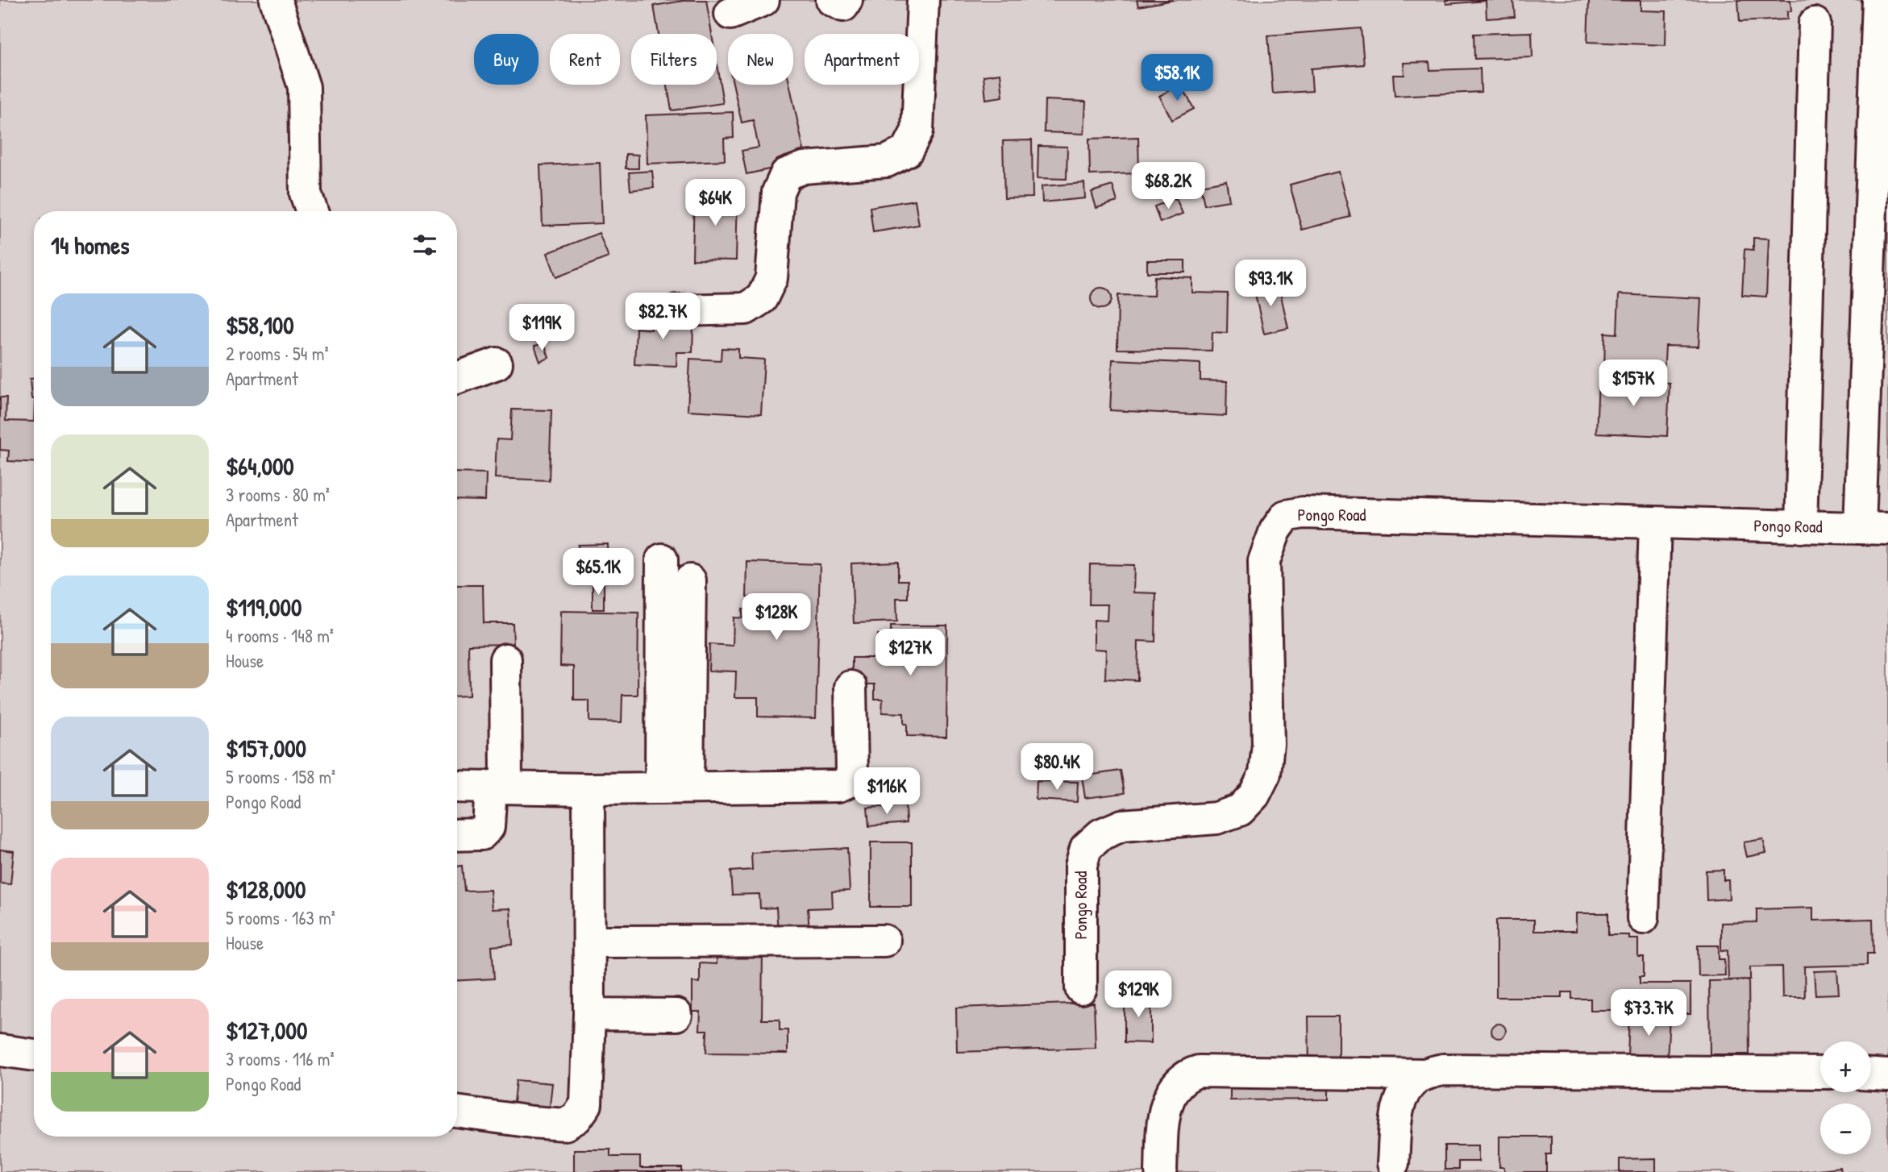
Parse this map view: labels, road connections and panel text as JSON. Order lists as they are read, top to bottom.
{
  "streets": {
    "street": ["Pongo Road"]
  },
  "page": {
    "chip": [
      "Buy",
      "Rent",
      "Filters",
      "New",
      "Apartment"
    ],
    "price": [
      "$58.1K",
      "$68.2K",
      "$64K",
      "$93.1K",
      "$82.7K",
      "$119K",
      "$157K",
      "$65.1K",
      "$128K",
      "$127K",
      "$80.4K",
      "$116K",
      "$129K",
      "$73.7K"
    ],
    "heading": "14 homes",
    "list": [
      {
        "name": "$58,100",
        "note": "2 rooms · 54 m² · Apartment"
      },
      {
        "name": "$64,000",
        "note": "3 rooms · 80 m² · Apartment"
      },
      {
        "name": "$119,000",
        "note": "4 rooms · 148 m² · House"
      },
      {
        "name": "$157,000",
        "note": "5 rooms · 158 m² · Pongo Road"
      },
      {
        "name": "$128,000",
        "note": "5 rooms · 163 m² · House"
      },
      {
        "name": "$127,000",
        "note": "3 rooms · 116 m² · Pongo Road"
      }
    ],
    "map_buttons": ["+", "−"]
  }
}
